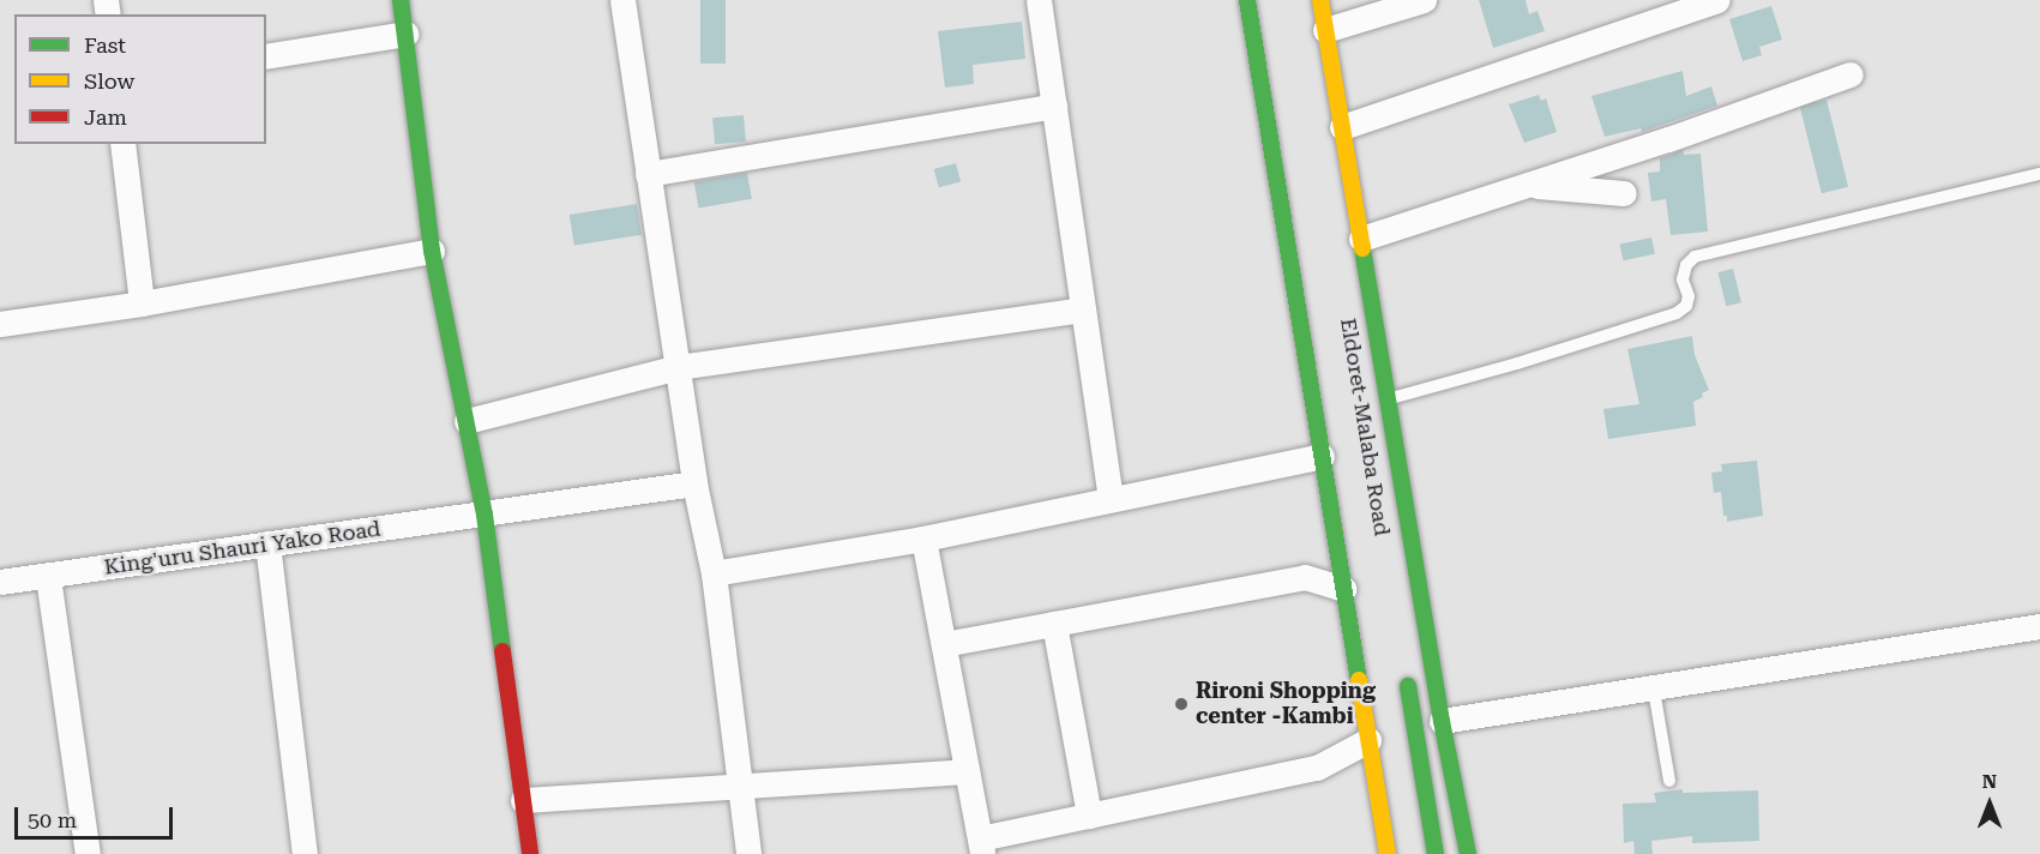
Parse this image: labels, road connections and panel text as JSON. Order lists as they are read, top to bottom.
{
  "streets": {
    "main road": ["Eldoret-Malaba Road"],
    "street": ["King'uru Shauri Yako Road"]
  },
  "places": ["Rironi Shopping center -Kambi"],
  "legend": ["Fast", "Slow", "Jam"],
  "scale_bar": "50 m",
  "north": "top"
}
